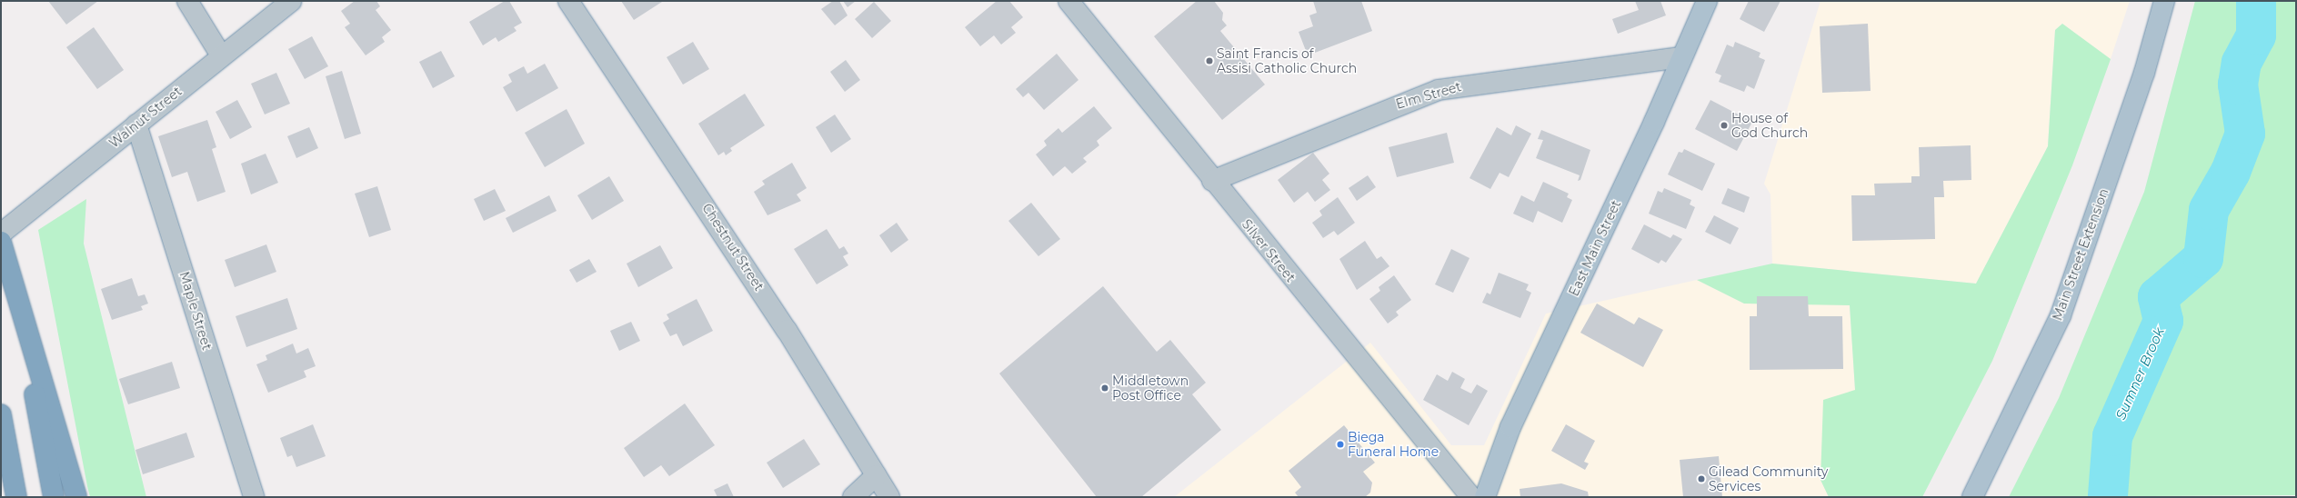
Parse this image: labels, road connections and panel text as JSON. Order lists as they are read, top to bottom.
{
  "streets": {
    "main road": ["East Main Street", "Main Street Extension"],
    "street": [
      "Elm Street",
      "Walnut Street",
      "Chestnut Street",
      "Silver Street",
      "Maple Street"
    ]
  },
  "crossings": [
    ["Elm Street", "East Main Street"],
    ["Elm Street", "Silver Street"],
    ["Walnut Street", "Maple Street"]
  ],
  "water": ["Sumner Brook"],
  "places": [
    "Saint Francis of Assisi Catholic Church",
    "House of God Church",
    "Middletown Post Office",
    "Biega Funeral Home",
    "Gilead Community Services"
  ]
}
